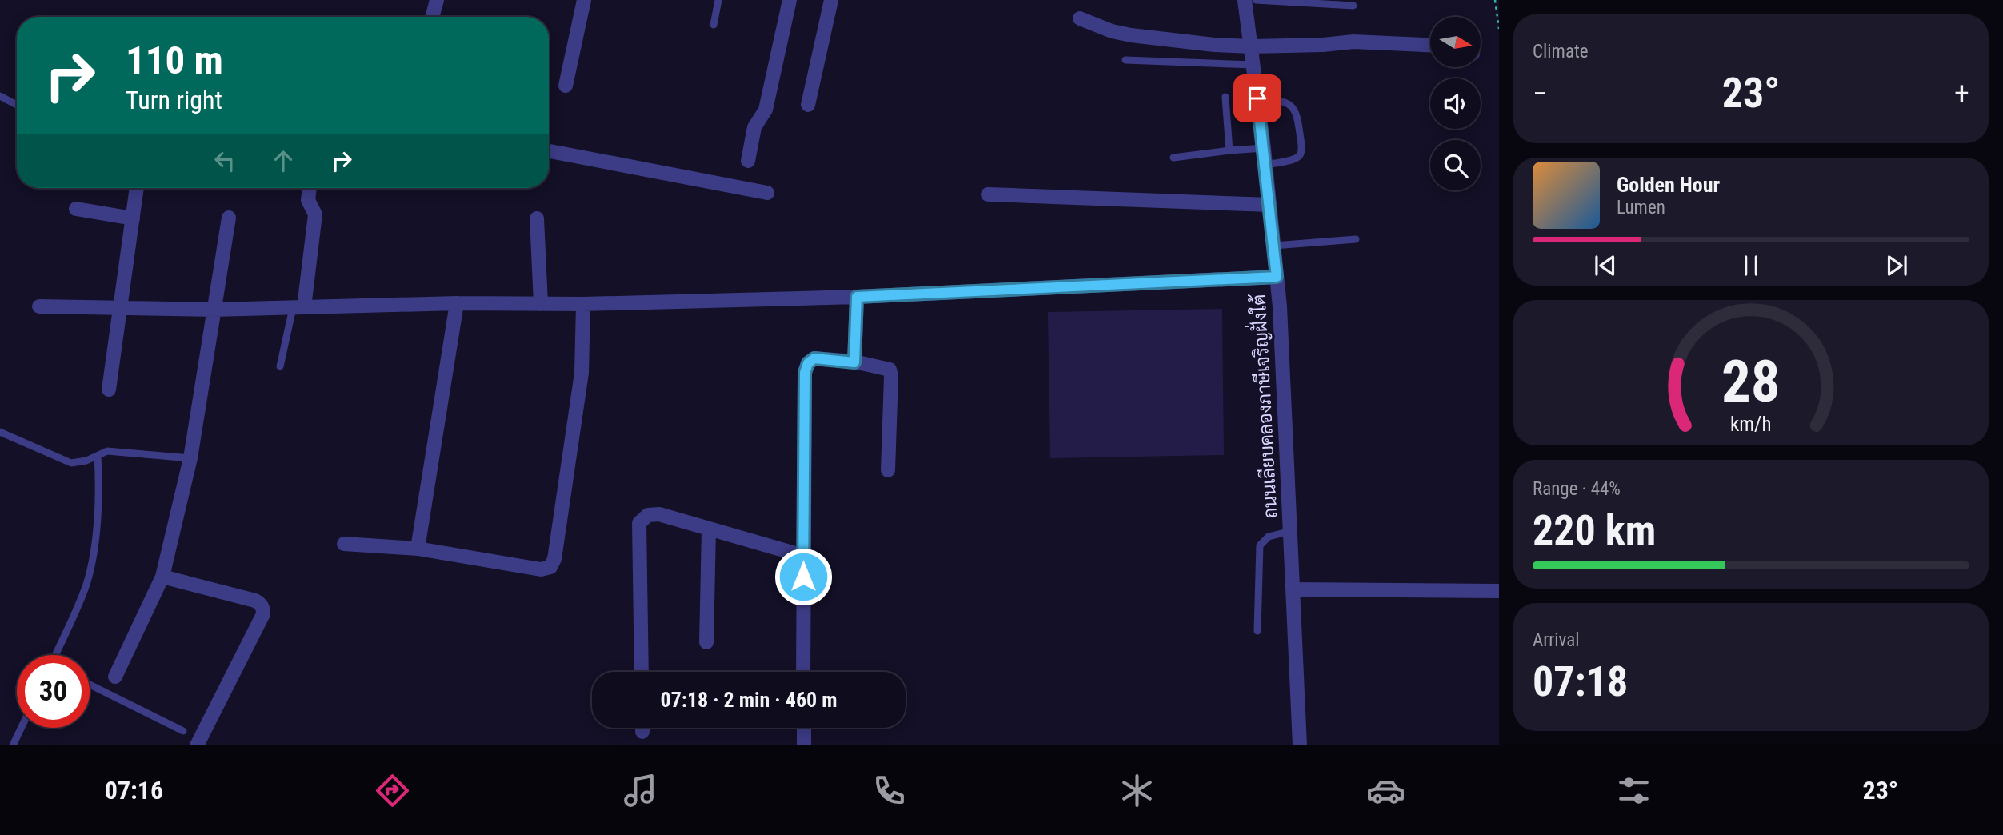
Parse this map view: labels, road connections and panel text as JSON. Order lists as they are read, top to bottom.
{
  "streets": {
    "street": ["ถนนเลียบคลองภาษีเจริญฝั่งใต้"]
  },
  "north": "right",
  "page": {
    "tile": [
      "Climate",
      ["Range · 44%", "220 km"],
      ["Arrival", "07:18"]
    ],
    "turn": ["110 m", "Turn right"],
    "heat": ["−", "23°", "+"],
    "song": ["Golden Hour", "Lumen"],
    "limit": "30",
    "trip": "07:18 · 2 min · 460 m",
    "tabs": ["07:16", "23°"],
    "gauge": ["28", "km/h"]
  }
}
